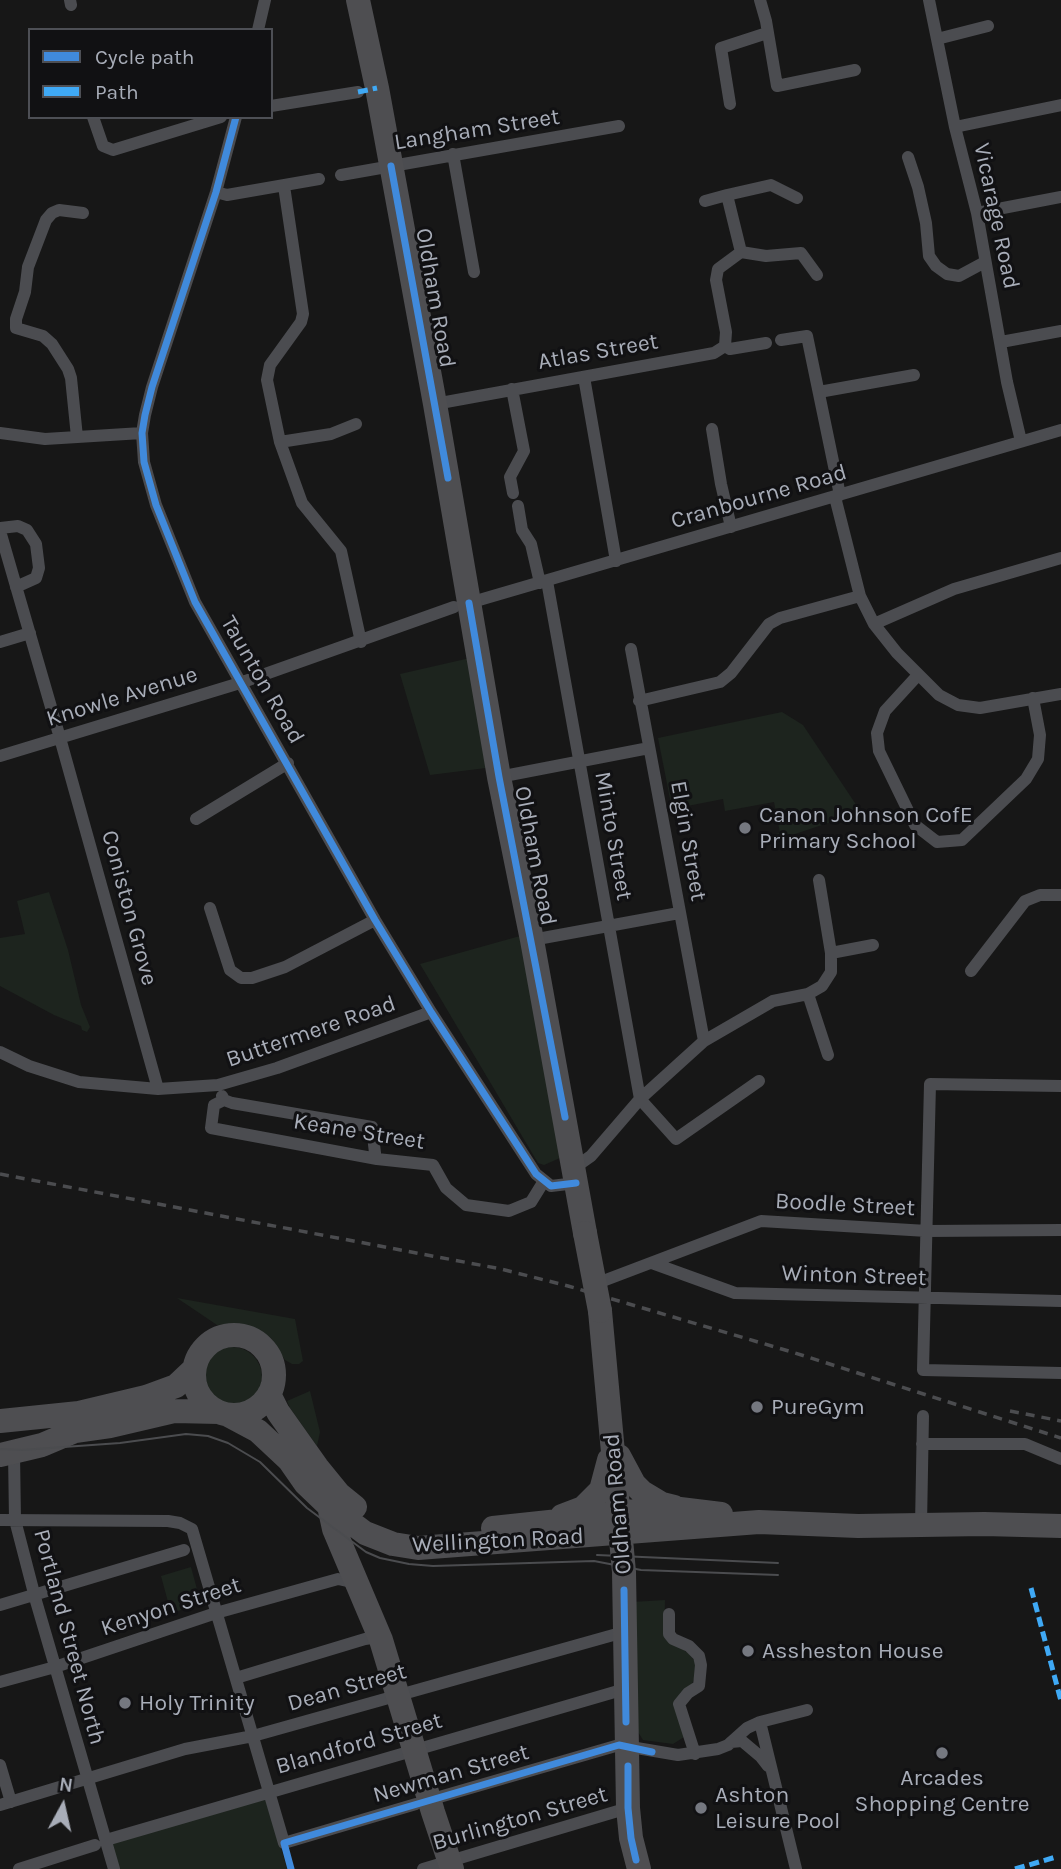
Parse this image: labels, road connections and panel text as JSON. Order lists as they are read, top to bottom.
{
  "streets": {
    "highway": ["Oldham Road", "Wellington Road"],
    "street": [
      "Langham Street",
      "Vicarage Road",
      "Atlas Street",
      "Cranbourne Road",
      "Taunton Road",
      "Knowle Avenue",
      "Minto Street",
      "Elgin Street",
      "Coniston Grove",
      "Buttermere Road",
      "Keane Street",
      "Boodle Street",
      "Winton Street",
      "Kenyon Street",
      "Portland Street North",
      "Dean Street",
      "Blandford Street",
      "Newman Street",
      "Burlington Street"
    ]
  },
  "crossings": [
    ["Langham Street", "Oldham Road"],
    ["Vicarage Road", "Cranbourne Road"],
    ["Oldham Road", "Atlas Street"],
    ["Oldham Road", "Cranbourne Road"],
    ["Oldham Road", "Knowle Avenue"],
    ["Oldham Road", "Boodle Street"],
    ["Oldham Road", "Wellington Road"],
    ["Oldham Road", "Dean Street"],
    ["Oldham Road", "Blandford Street"],
    ["Oldham Road", "Newman Street"],
    ["Oldham Road", "Burlington Street"],
    ["Cranbourne Road", "Knowle Avenue"],
    ["Cranbourne Road", "Minto Street"],
    ["Taunton Road", "Knowle Avenue"],
    ["Taunton Road", "Buttermere Road"],
    ["Taunton Road", "Keane Street"],
    ["Knowle Avenue", "Coniston Grove"],
    ["Coniston Grove", "Buttermere Road"],
    ["Boodle Street", "Winton Street"],
    ["Kenyon Street", "Portland Street North"],
    ["Portland Street North", "Dean Street"],
    ["Portland Street North", "Blandford Street"],
    ["Blandford Street", "Newman Street"]
  ],
  "places": [
    "Canon Johnson CofE Primary School",
    "PureGym",
    "Assheston House",
    "Holy Trinity",
    "Arcades Shopping Centre",
    "Ashton Leisure Pool"
  ],
  "legend": ["Cycle path", "Path"],
  "north": "top"
}
